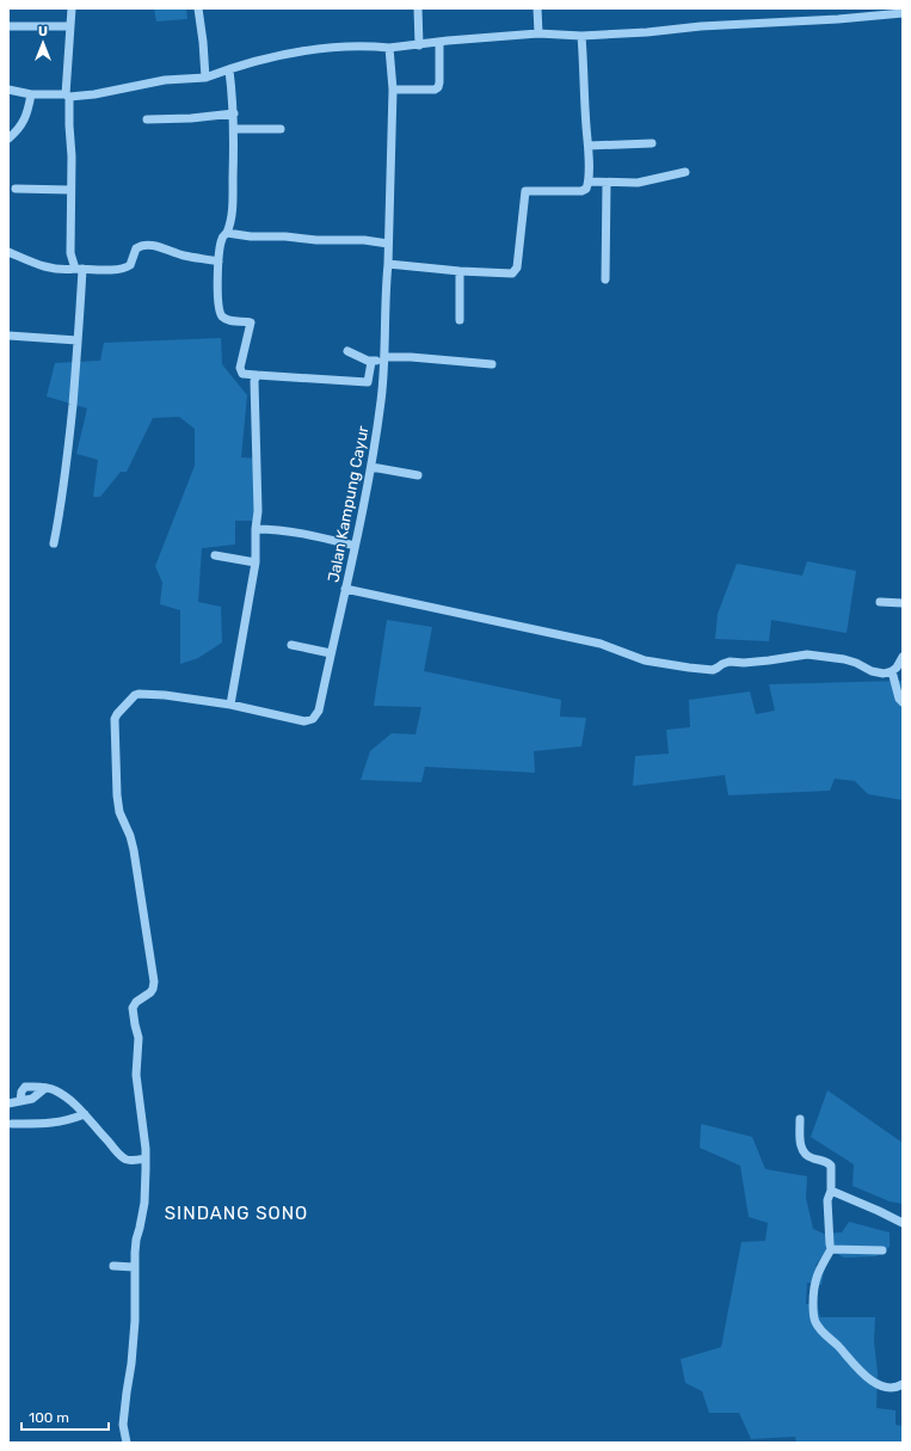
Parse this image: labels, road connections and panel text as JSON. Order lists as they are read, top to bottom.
{
  "streets": {
    "street": ["Jalan Kampung Cayur"]
  },
  "districts": ["SINDANG SONO"],
  "scale_bar": "100 m",
  "north": "top"
}
